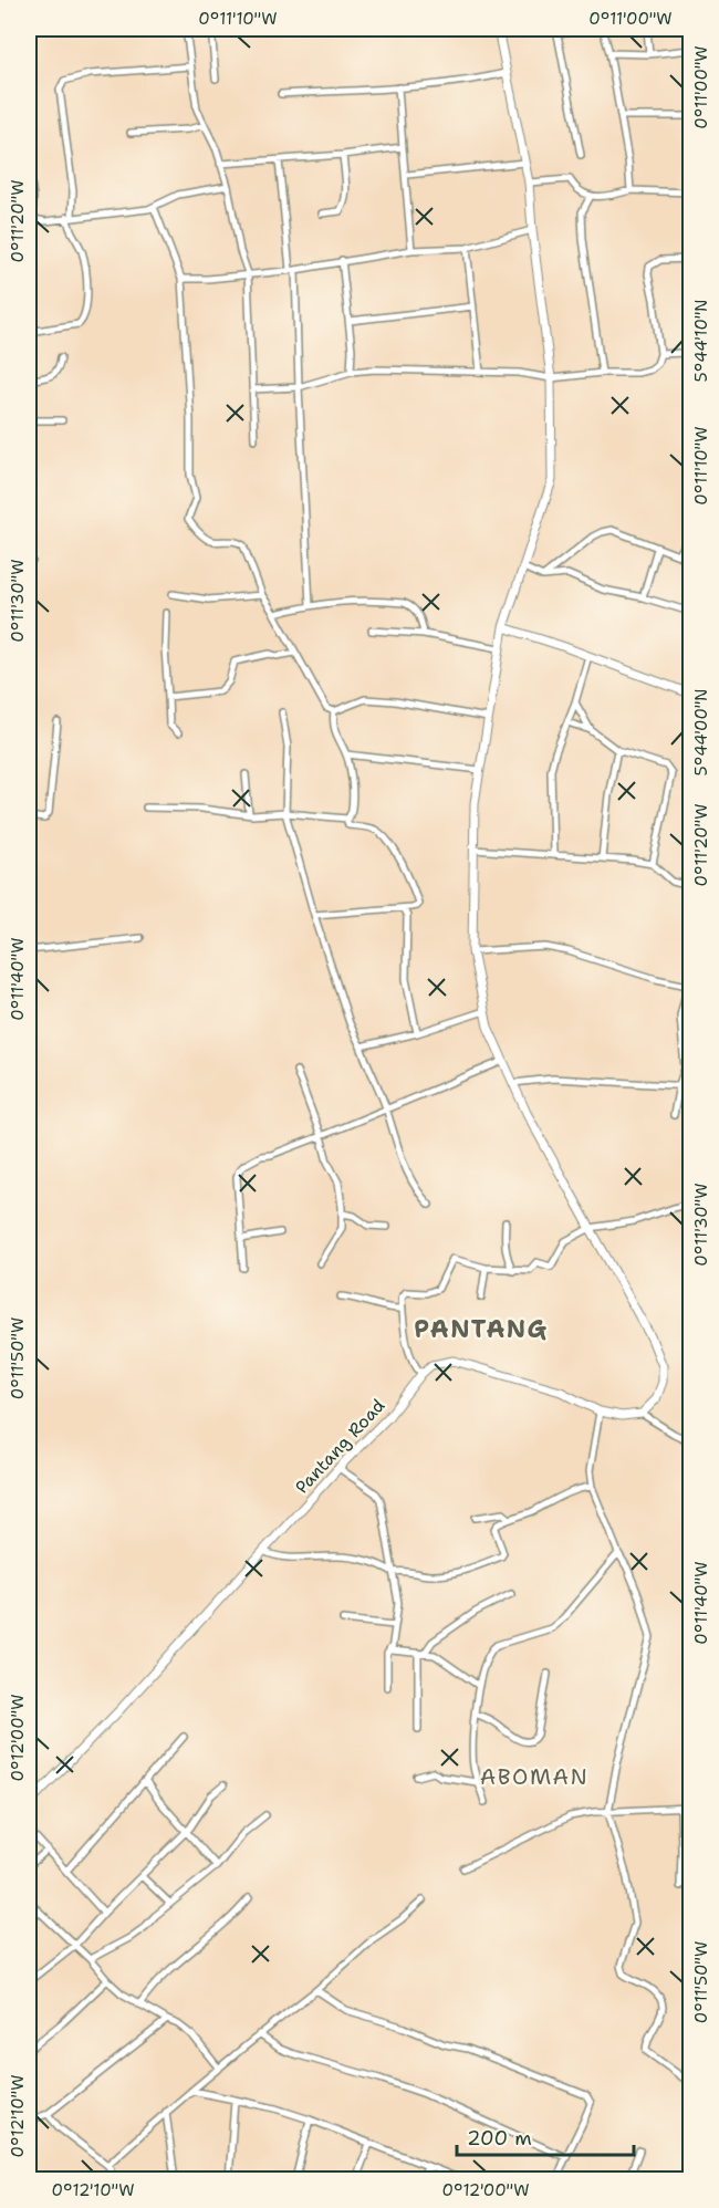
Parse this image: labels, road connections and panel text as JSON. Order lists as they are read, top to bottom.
{
  "streets": {
    "street": ["Pantang Road"]
  },
  "districts": ["PANTANG", "ABOMAN"],
  "scale_bar": "200 m",
  "coordinates": [
    "0°11'10\"W",
    "0°11'00\"W",
    "0°11'20\"W",
    "5°44'10\"N",
    "0°11'30\"W",
    "5°44'00\"N",
    "0°11'40\"W",
    "0°11'50\"W",
    "0°12'00\"W",
    "0°12'10\"W"
  ]
}
